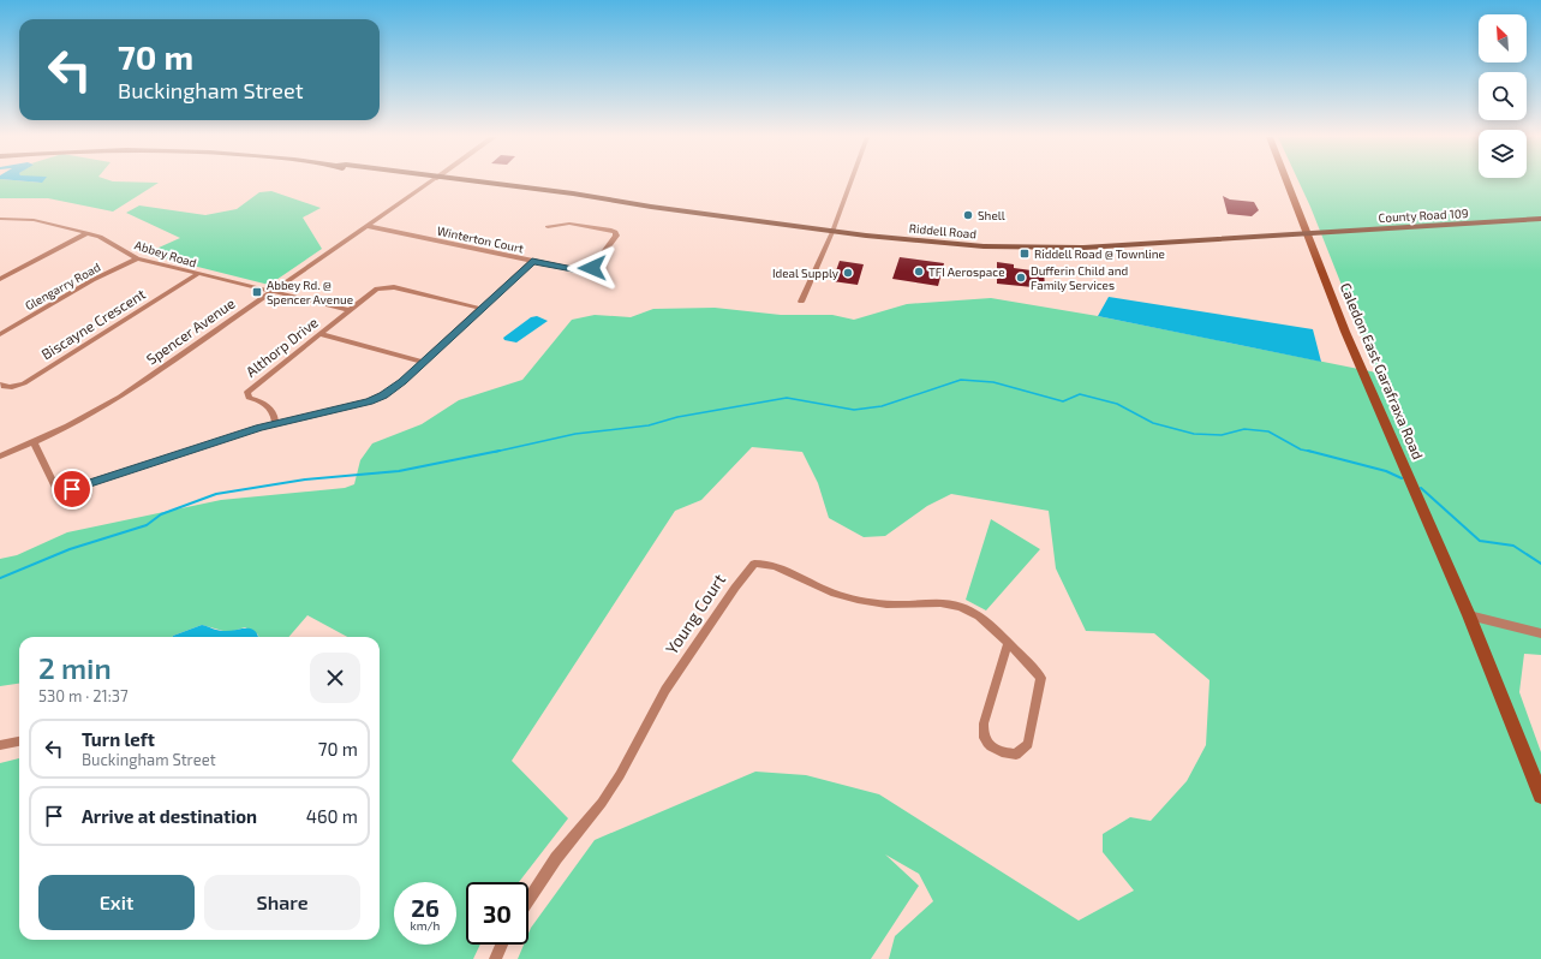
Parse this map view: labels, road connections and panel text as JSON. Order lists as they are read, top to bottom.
{
  "streets": {
    "main road": ["County Road 109", "Riddell Road", "Caledon East Garafraxa Road"],
    "street": [
      "Winterton Court",
      "Abbey Road",
      "Glengarry Road",
      "Biscayne Crescent",
      "Spencer Avenue",
      "Althorp Drive",
      "Young Court"
    ]
  },
  "crossings": [
    ["County Road 109", "Riddell Road"],
    ["County Road 109", "Caledon East Garafraxa Road"],
    ["Riddell Road", "Caledon East Garafraxa Road"],
    ["Winterton Court", "Spencer Avenue"],
    ["Abbey Road", "Glengarry Road"],
    ["Abbey Road", "Biscayne Crescent"],
    ["Abbey Road", "Spencer Avenue"],
    ["Abbey Road", "Althorp Drive"]
  ],
  "places": {
    "other": [
      "Shell",
      "TFI Aerospace",
      "Ideal Supply",
      "Dufferin Child and Family Services"
    ],
    "transit": ["Riddell Road @ Townline", "Abbey Rd. @ Spencer Avenue"]
  },
  "north": "top left",
  "page": {
    "turn": ["70 m", "Buckingham Street"],
    "heading": ["2 min", "530 m · 21:37"],
    "list": [
      {
        "name": "Turn left",
        "note": "Buckingham Street",
        "value": "70 m"
      },
      {
        "name": "Arrive at destination",
        "value": "460 m"
      }
    ],
    "buttons": ["Exit", "Share"],
    "speed": "26 km/h",
    "limit": "30"
  }
}
